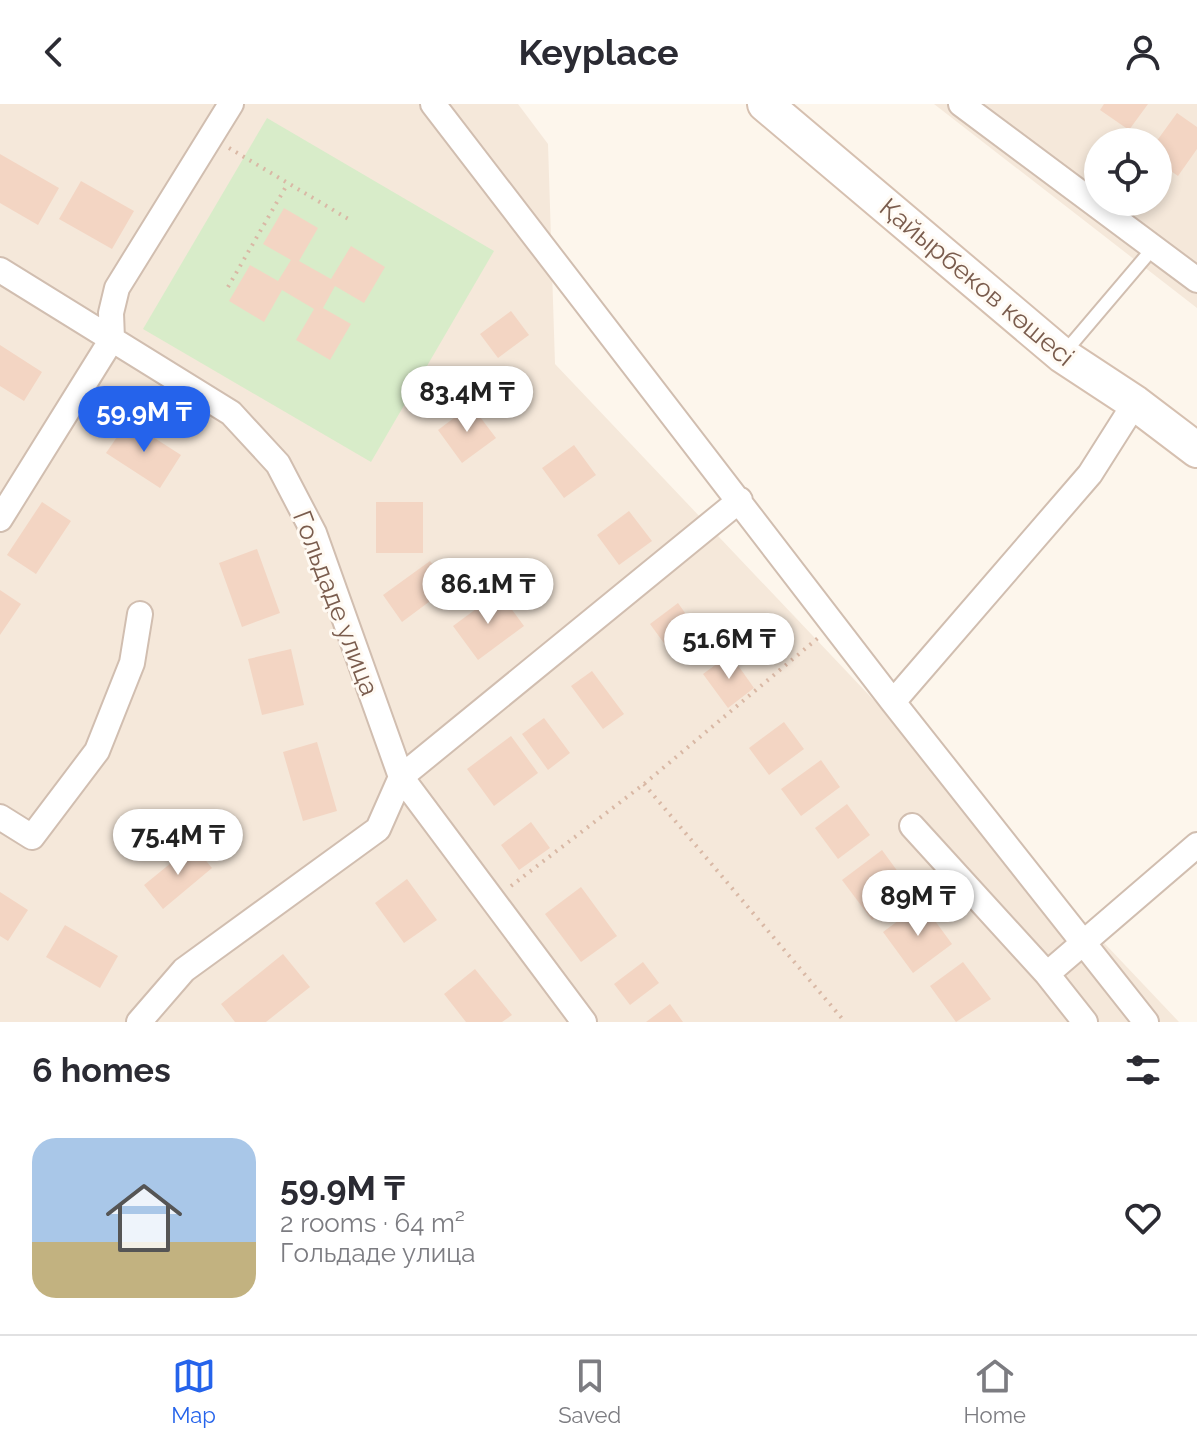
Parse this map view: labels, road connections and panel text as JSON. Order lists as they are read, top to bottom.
{
  "streets": {
    "main road": ["Қайырбеков көшесі"],
    "street": ["Гольдаде улица"]
  },
  "page": {
    "header": "Keyplace",
    "price": [
      "83.4M ₸",
      "59.9M ₸",
      "86.1M ₸",
      "51.6M ₸",
      "75.4M ₸",
      "89M ₸"
    ],
    "heading": "6 homes",
    "list": [
      {
        "name": "59.9M ₸",
        "note": "2 rooms · 64 m² · Гольдаде улица"
      }
    ],
    "tabs": ["Map", "Saved", "Home"]
  }
}
